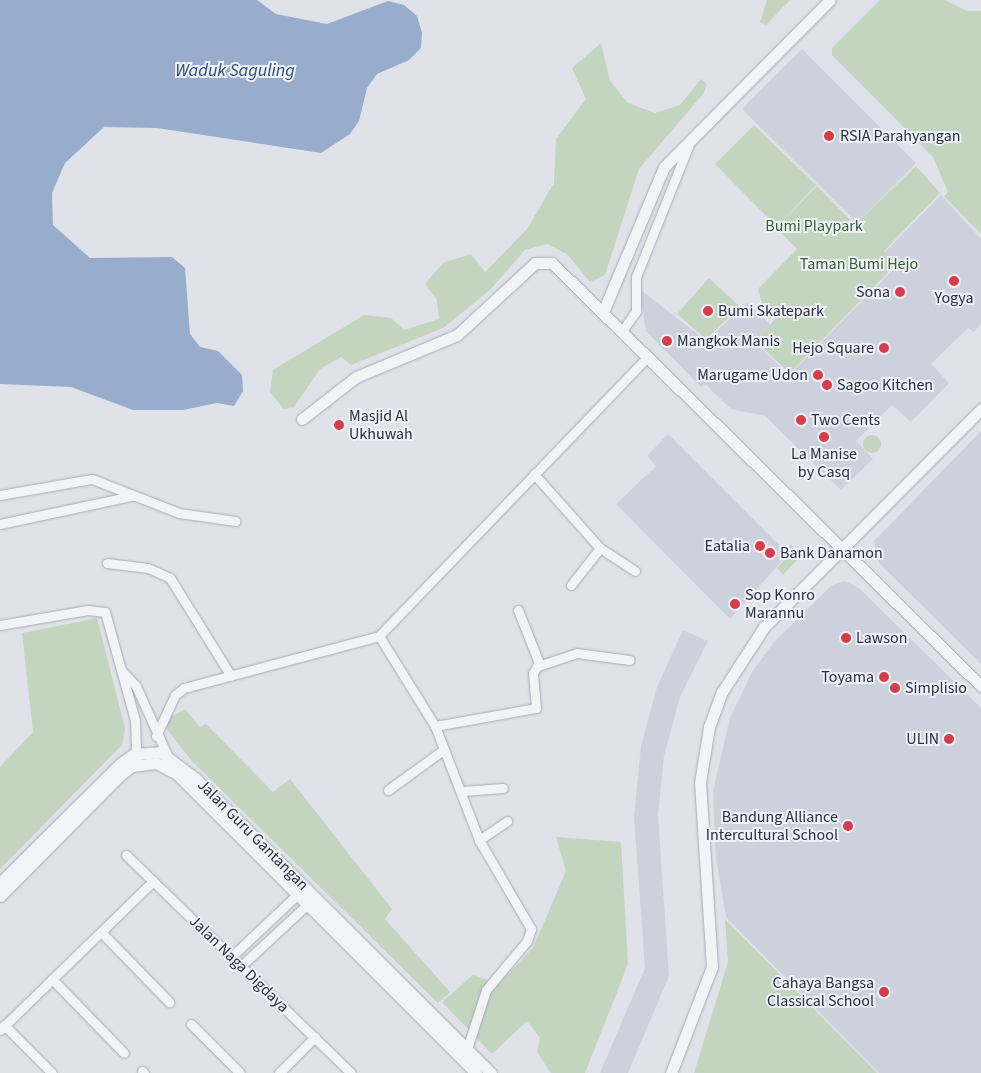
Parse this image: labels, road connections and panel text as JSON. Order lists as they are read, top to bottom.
{
  "streets": {
    "street": ["Jalan Guru Gantangan", "Jalan Naga Digdaya"]
  },
  "water": ["Waduk Saguling"],
  "parks": ["Bumi Playpark", "Taman Bumi Hejo"],
  "places": [
    "RSIA Parahyangan",
    "Yogya",
    "Sona",
    "Bumi Skatepark",
    "Mangkok Manis",
    "Hejo Square",
    "Marugame Udon",
    "Sagoo Kitchen",
    "Two Cents",
    "Masjid Al Ukhuwah",
    "La Manise by Casq",
    "Eatalia",
    "Bank Danamon",
    "Sop Konro Marannu",
    "Lawson",
    "Toyama",
    "Simplisio",
    "ULIN",
    "Bandung Alliance Intercultural School",
    "Cahaya Bangsa Classical School"
  ]
}
